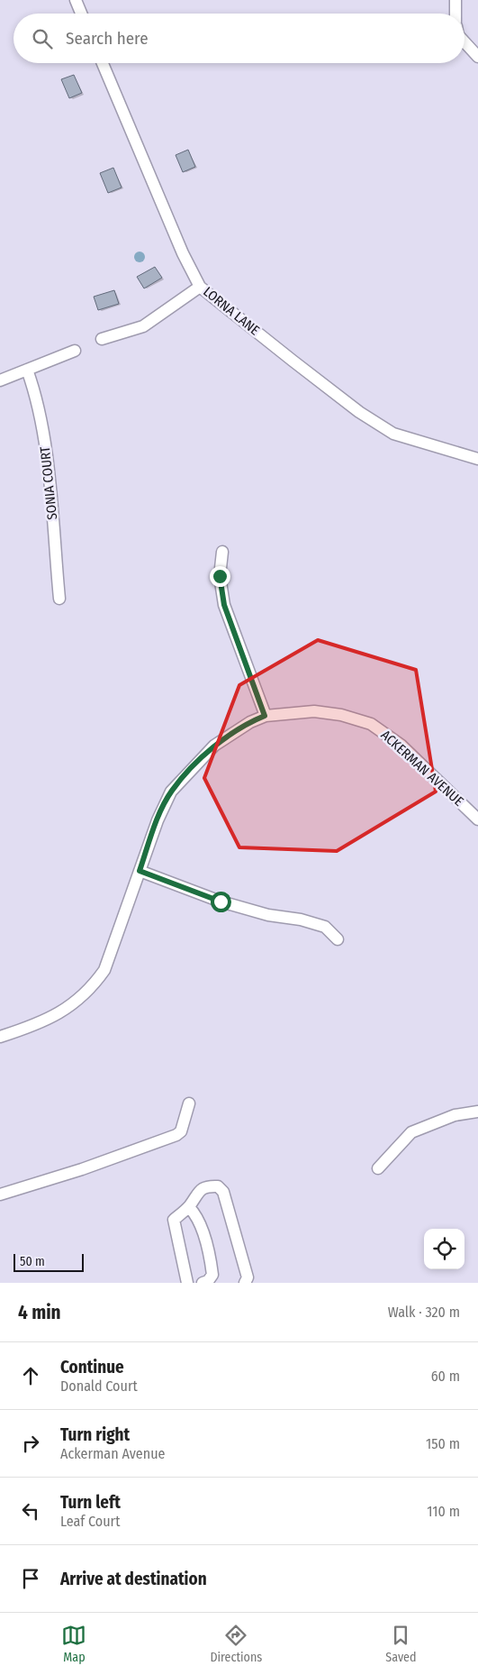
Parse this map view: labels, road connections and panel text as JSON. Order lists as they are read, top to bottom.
{
  "streets": {
    "street": ["LORNA LANE", "SONIA COURT", "ACKERMAN AVENUE"]
  },
  "scale_bar": "50 m",
  "page": {
    "search": "Search here",
    "scale": "50 m",
    "heading": ["4 min", "Walk · 320 m"],
    "list": [
      ["Continue", "Donald Court", "60 m"],
      ["Turn right", "Ackerman Avenue", "150 m"],
      ["Turn left", "Leaf Court", "110 m"],
      "Arrive at destination"
    ],
    "nav": ["Map", "Directions", "Saved"]
  }
}
